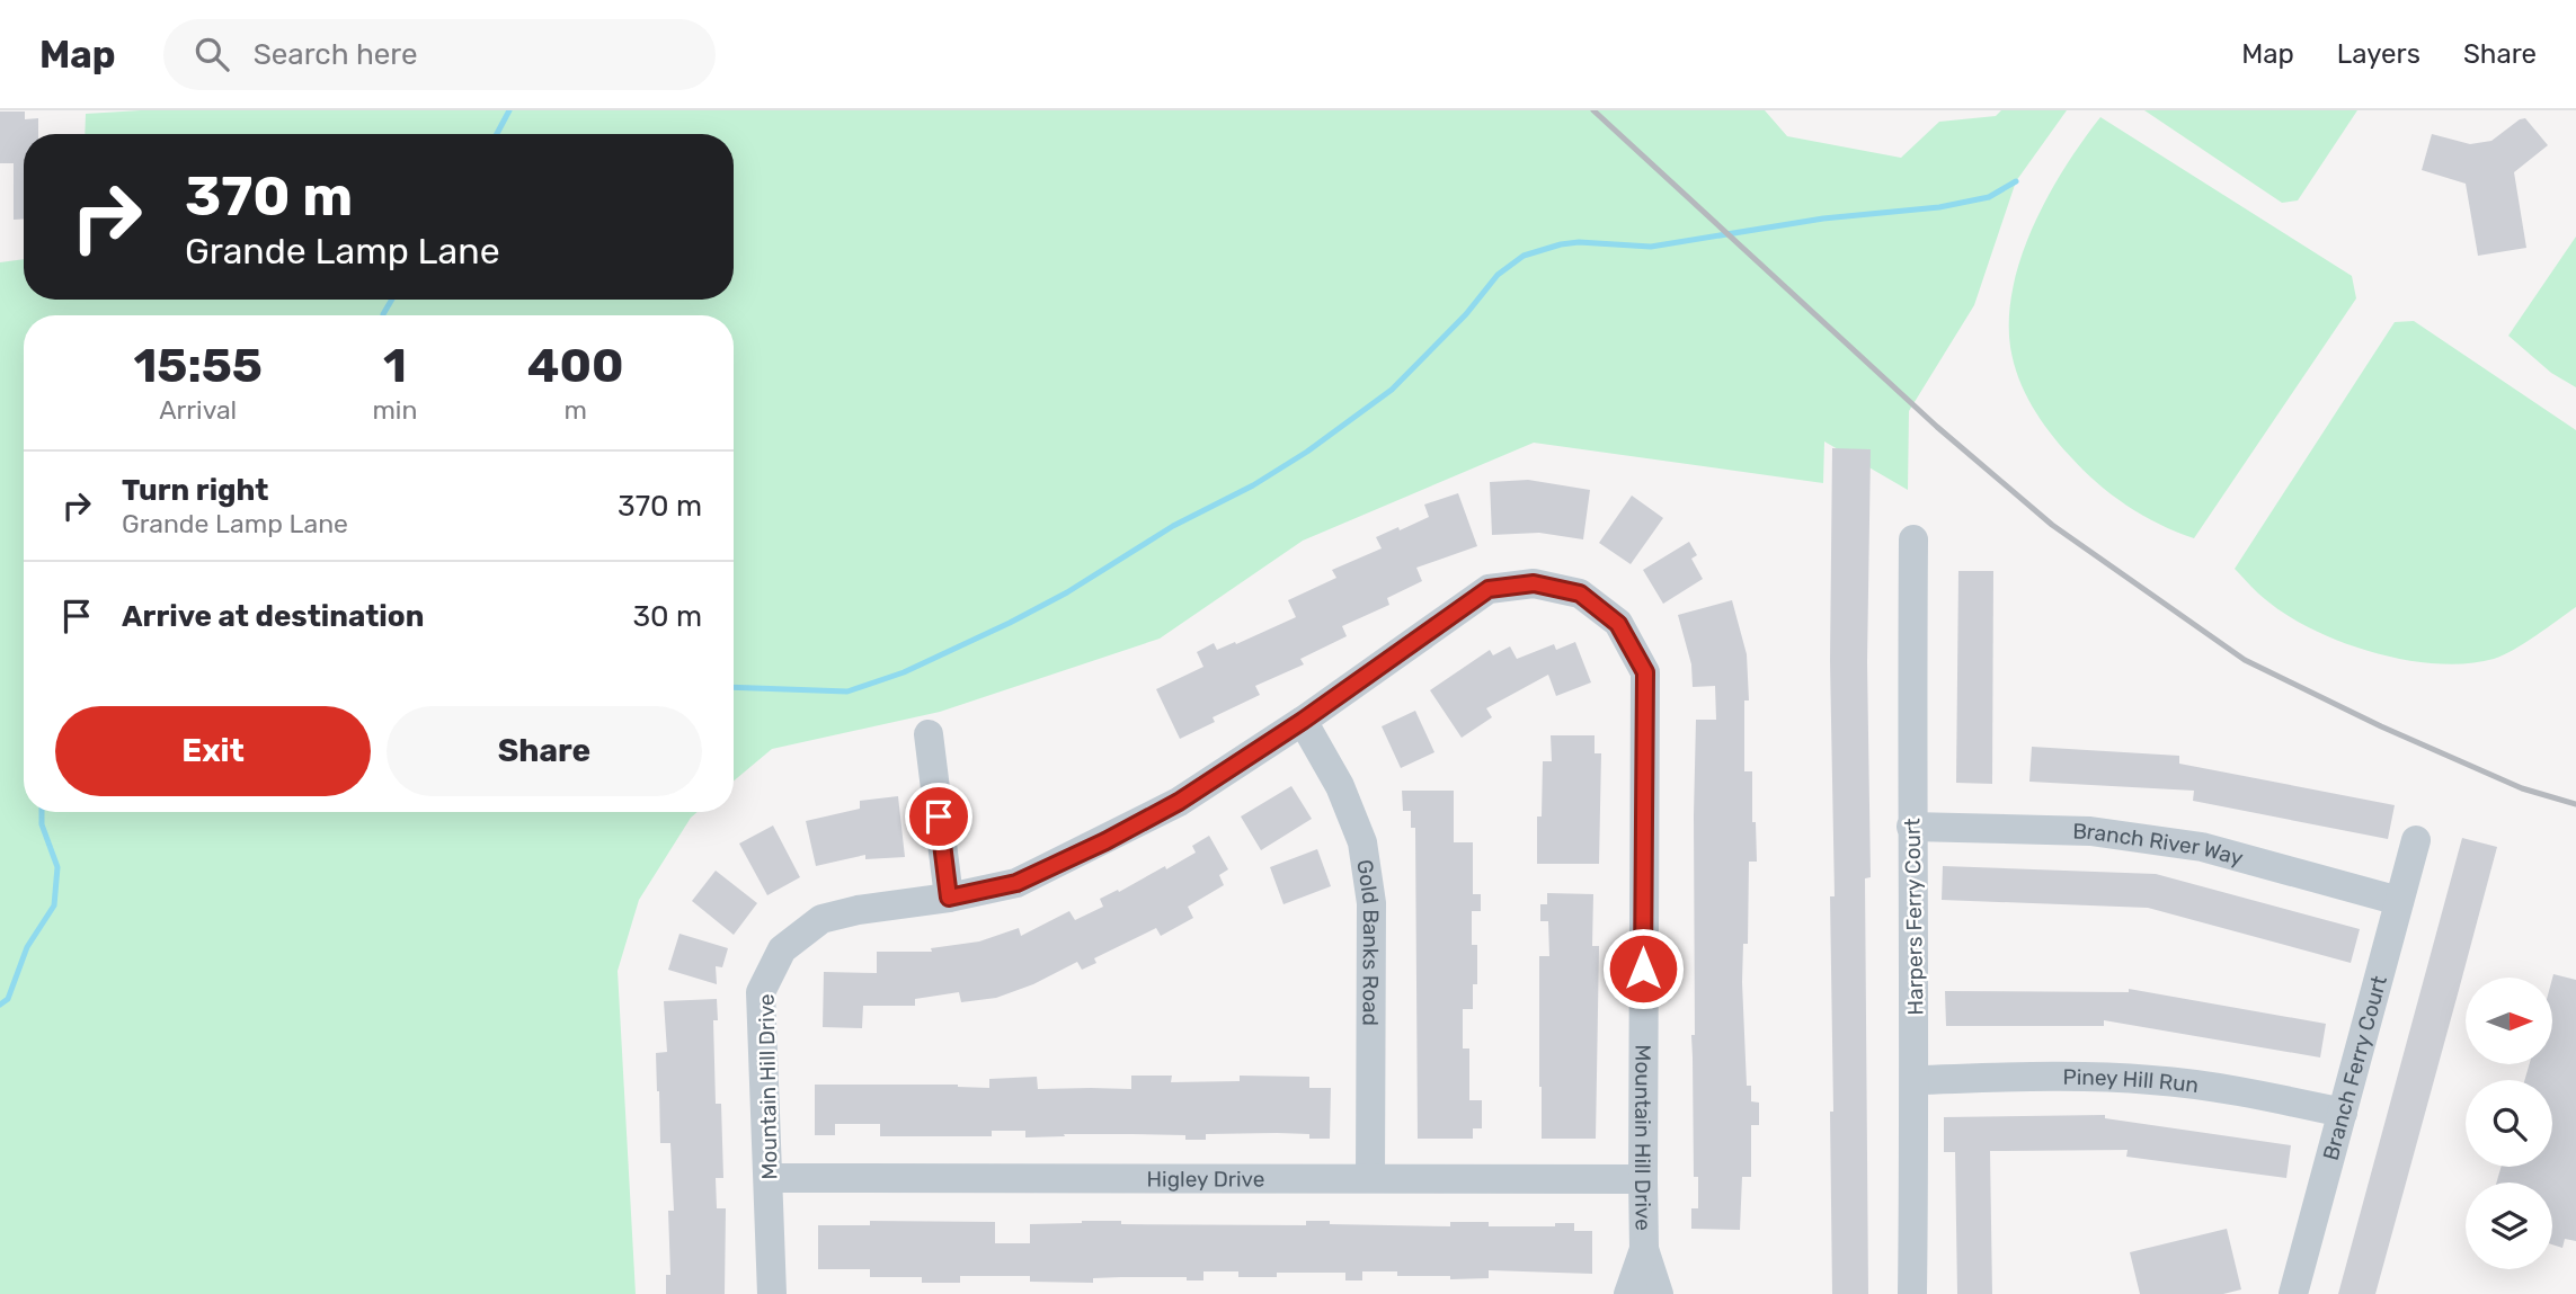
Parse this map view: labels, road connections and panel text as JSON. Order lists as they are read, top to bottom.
{
  "streets": {
    "street": [
      "Branch River Way",
      "Harpers Ferry Court",
      "Gold Banks Road",
      "Branch Ferry Court",
      "Piney Hill Run",
      "Mountain Hill Drive",
      "Higley Drive"
    ]
  },
  "crossings": [
    ["Branch River Way", "Harpers Ferry Court"],
    ["Branch River Way", "Branch Ferry Court"],
    ["Harpers Ferry Court", "Piney Hill Run"],
    ["Gold Banks Road", "Mountain Hill Drive"],
    ["Gold Banks Road", "Higley Drive"],
    ["Branch Ferry Court", "Piney Hill Run"],
    ["Mountain Hill Drive", "Higley Drive"]
  ],
  "north": "right",
  "page": {
    "header": "Map",
    "search": "Search here",
    "nav": ["Map", "Layers", "Share"],
    "turn": ["370 m", "Grande Lamp Lane"],
    "eta": [
      "15:55",
      "Arrival",
      "1",
      "min",
      "400",
      "m"
    ],
    "list": [
      {
        "name": "Turn right",
        "note": "Grande Lamp Lane",
        "value": "370 m"
      },
      {
        "name": "Arrive at destination",
        "value": "30 m"
      }
    ],
    "buttons": ["Exit", "Share"]
  }
}
